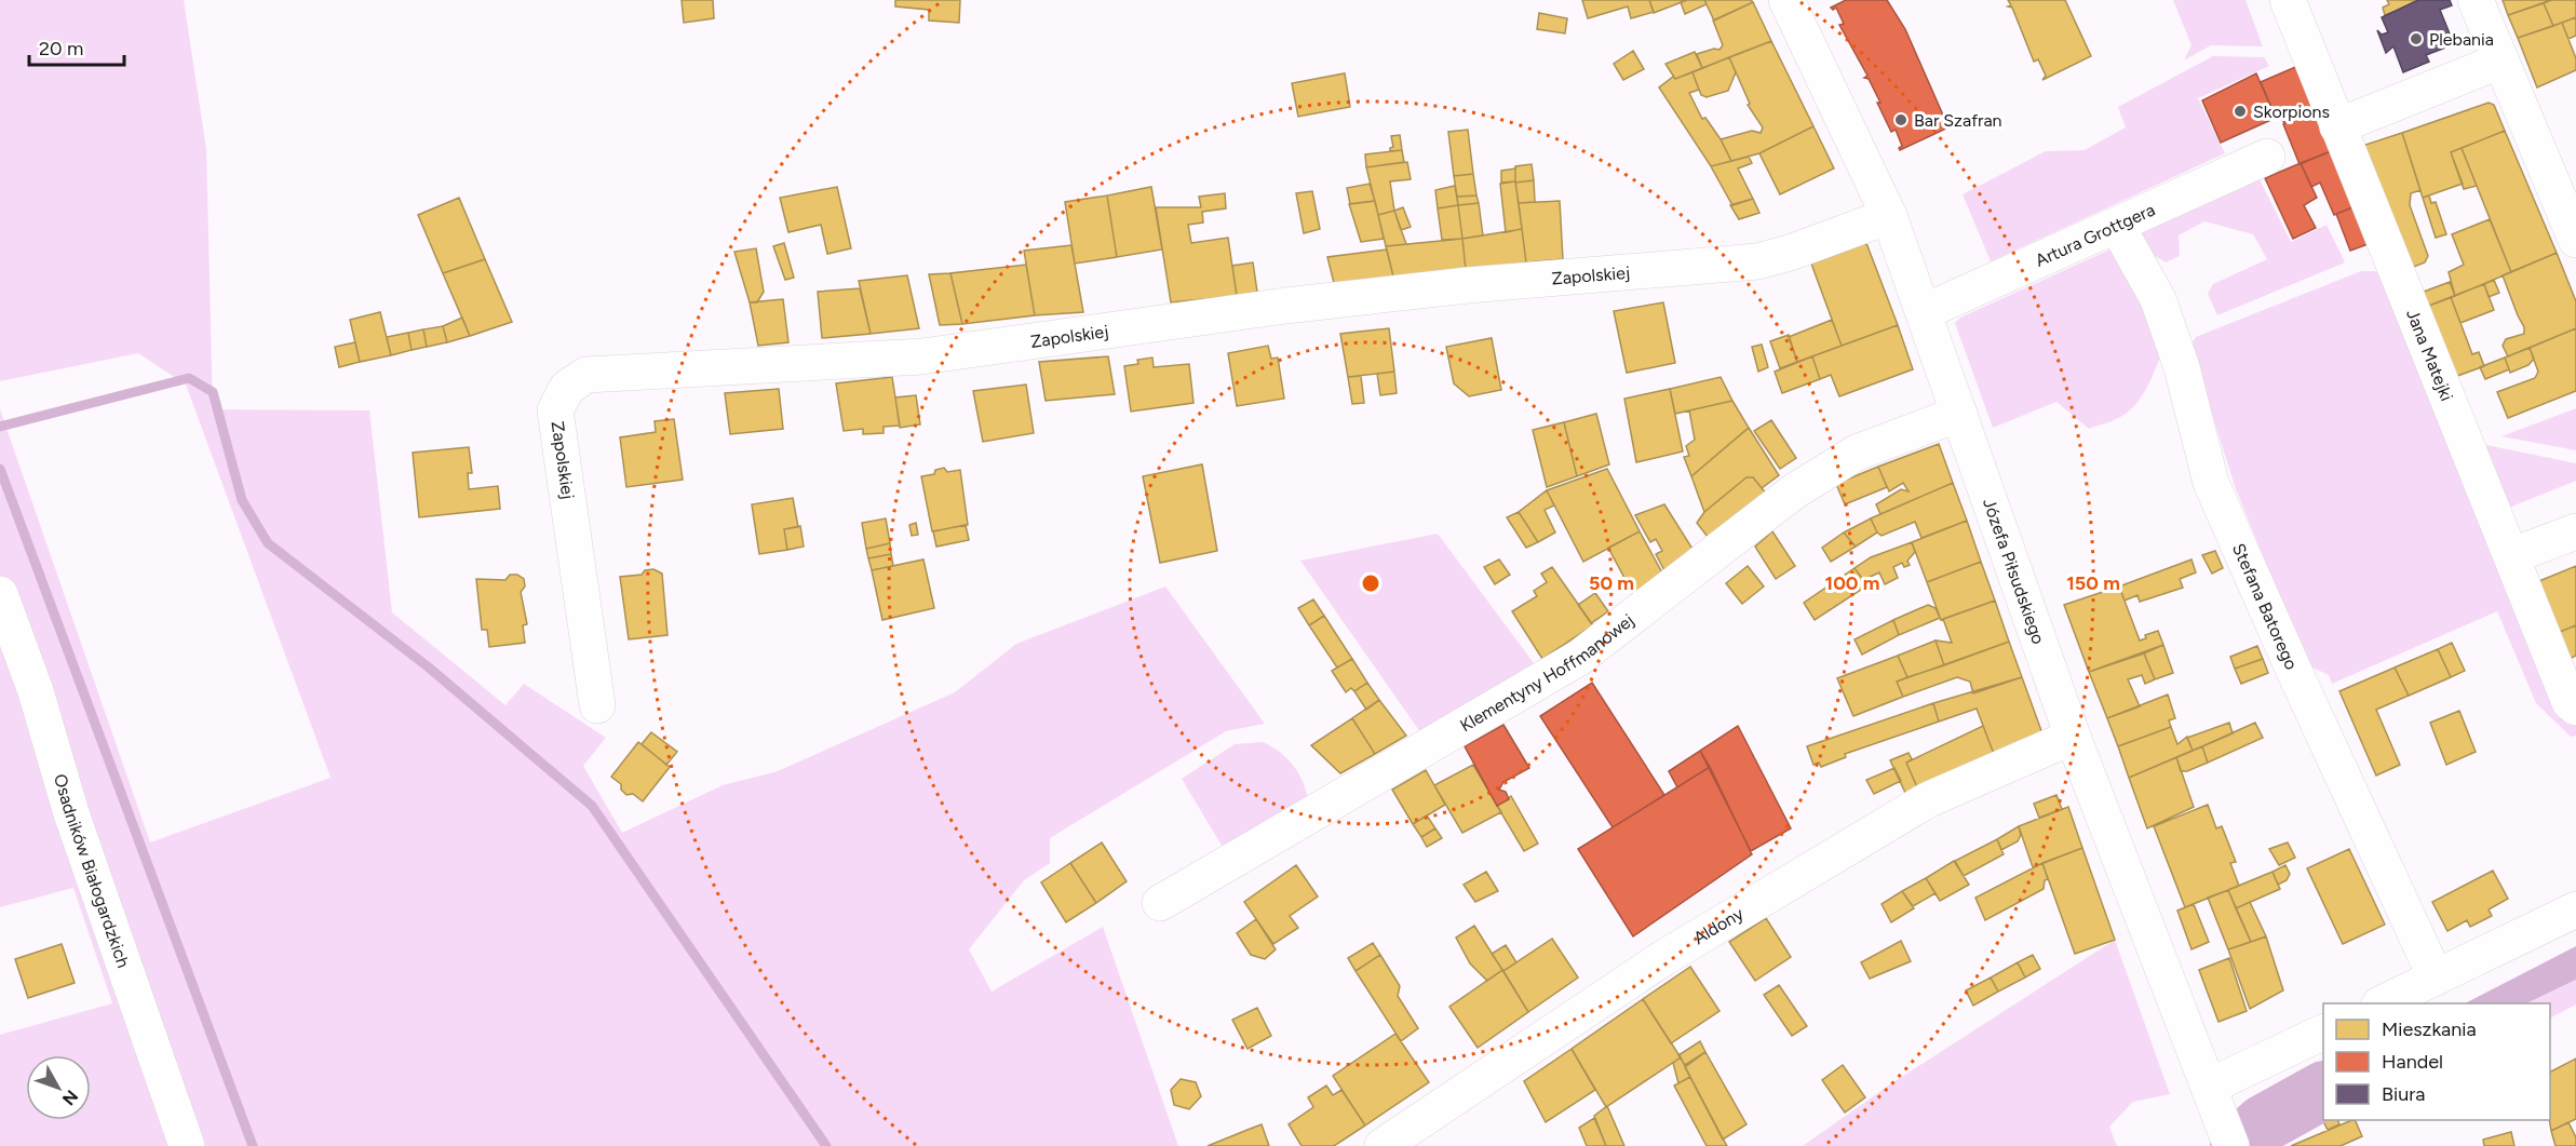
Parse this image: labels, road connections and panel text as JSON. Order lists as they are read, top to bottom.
{
  "streets": {
    "street": [
      "Artura Grottgera",
      "Zapolskiej",
      "Jana Matejki",
      "Józefa Piłsudskiego",
      "Stefana Batorego",
      "Klementyny Hoffmanowej",
      "Osadników Białogardzkich",
      "Aldony"
    ]
  },
  "crossings": [
    ["Artura Grottgera", "Józefa Piłsudskiego"],
    ["Artura Grottgera", "Stefana Batorego"],
    ["Zapolskiej", "Józefa Piłsudskiego"],
    ["Józefa Piłsudskiego", "Klementyny Hoffmanowej"],
    ["Józefa Piłsudskiego", "Aldony"]
  ],
  "places": ["Plebania", "Skorpions", "Bar Szafran"],
  "legend": ["Mieszkania", "Handel", "Biura"],
  "scale_bar": "20 m",
  "north": "bottom right",
  "rings": ["50 m", "100 m", "150 m"]
}
